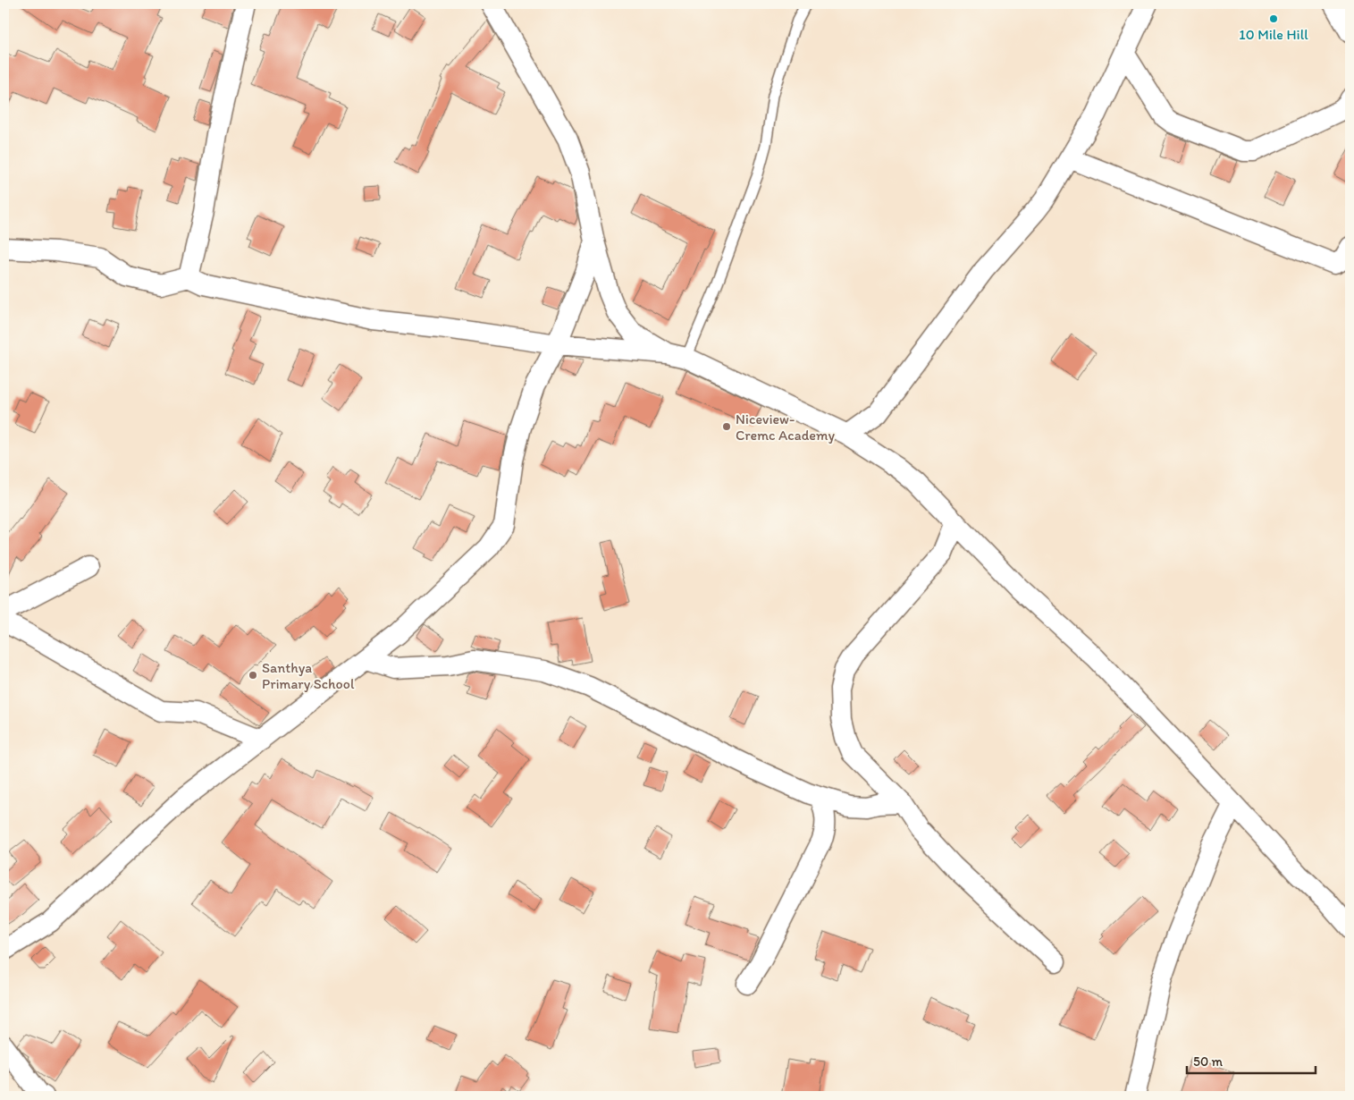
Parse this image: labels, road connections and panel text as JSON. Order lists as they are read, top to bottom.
{
  "places": ["10 Mile Hill", "Niceview- Cremc Academy", "Santhya Primary School"],
  "scale_bar": "50 m"
}
